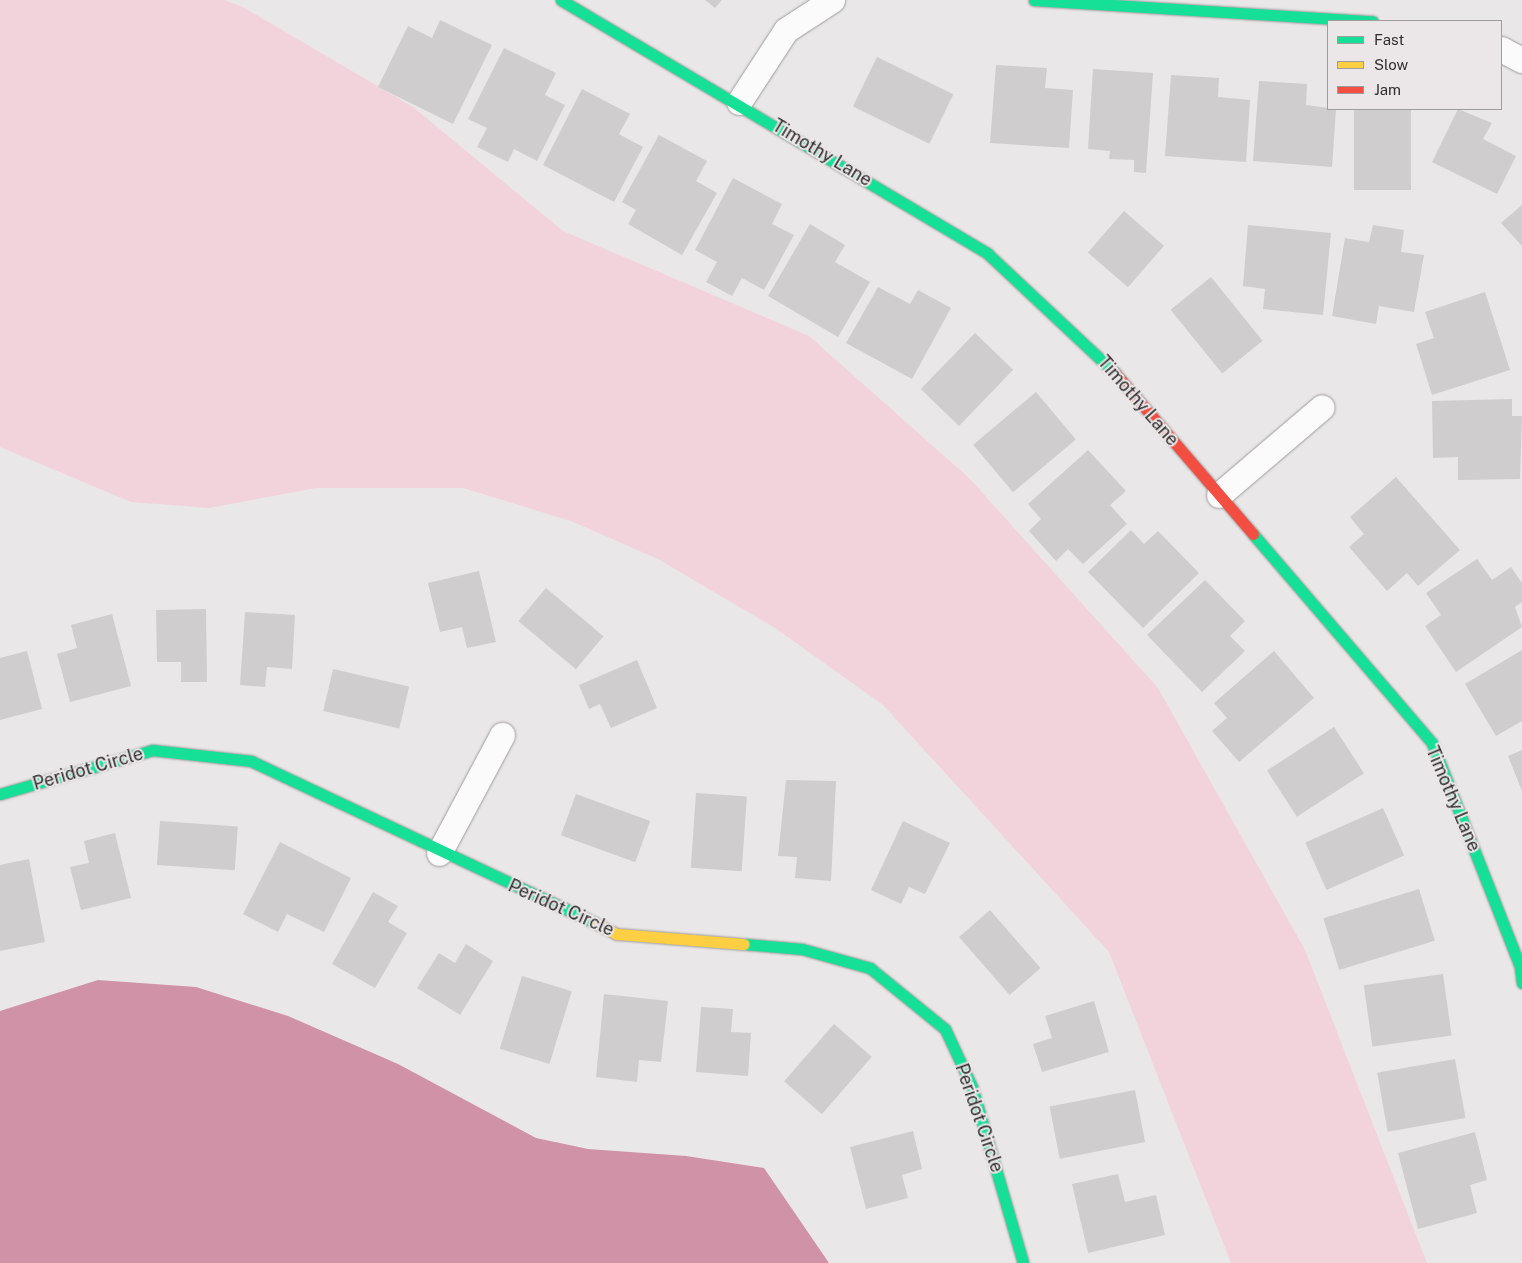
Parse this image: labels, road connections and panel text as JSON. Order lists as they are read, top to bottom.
{
  "streets": {
    "street": ["Timothy Lane", "Peridot Circle"]
  },
  "legend": ["Fast", "Slow", "Jam"]
}
